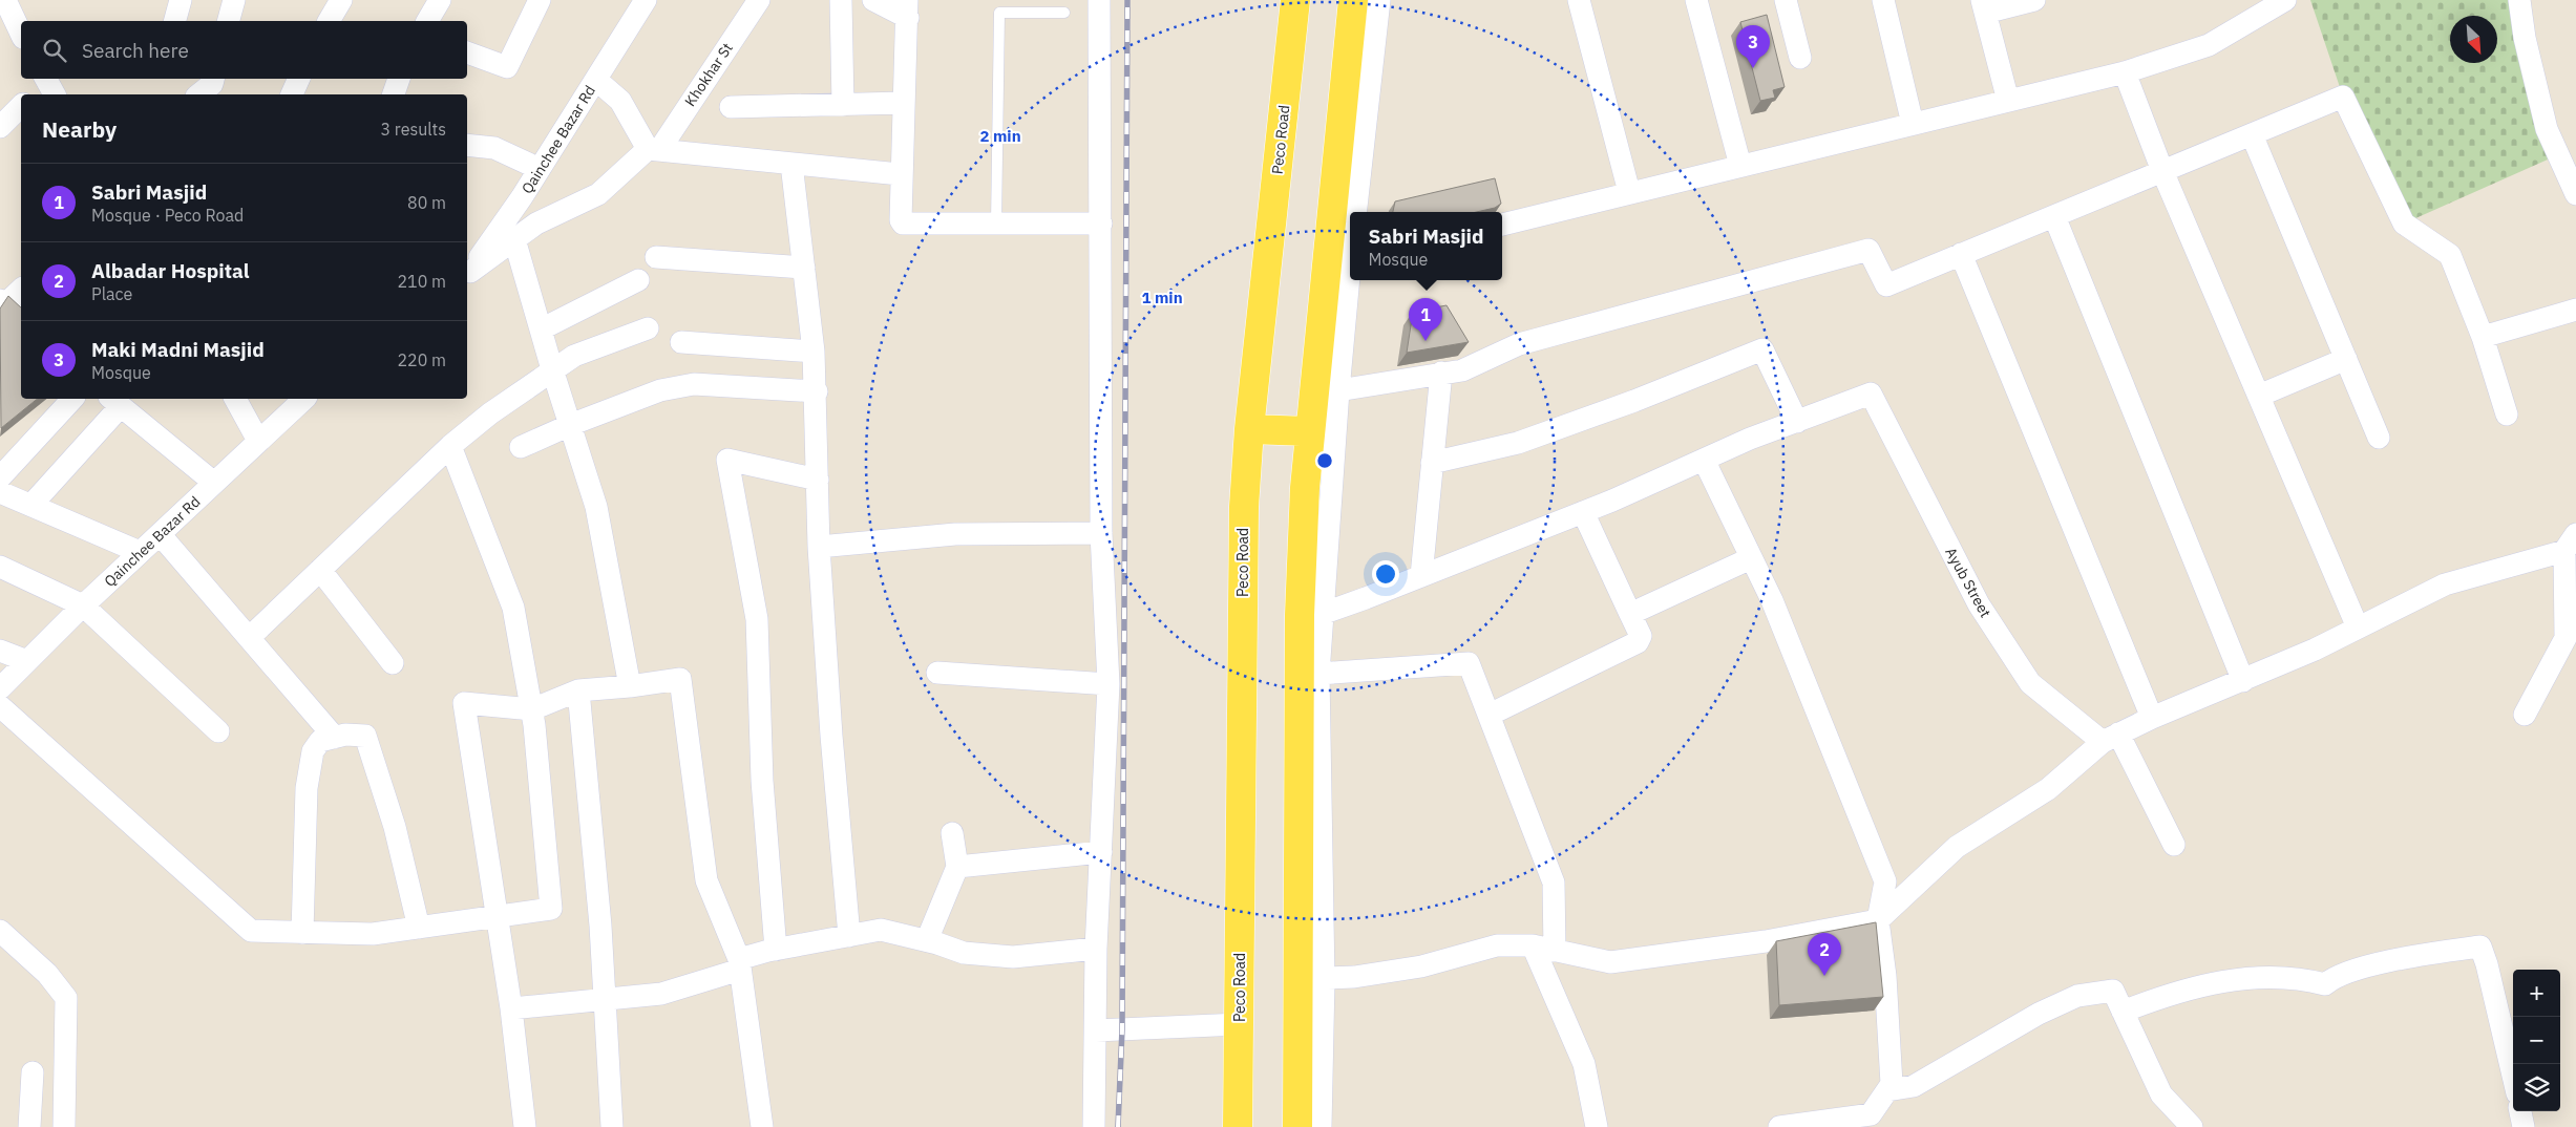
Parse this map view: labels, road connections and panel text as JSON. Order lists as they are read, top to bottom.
{
  "streets": {
    "main road": ["Peco Road"],
    "street": ["Khokhar St", "Qainchee Bazar Rd", "Ayub Street"]
  },
  "north": "bottom right",
  "page": {
    "search": "Search here",
    "pins": ["3", "1", "2"],
    "heading": ["Nearby", "3 results"],
    "list": [
      {
        "mark": "1",
        "name": "Sabri Masjid",
        "note": "Mosque · Peco Road",
        "value": "80 m"
      },
      {
        "mark": "2",
        "name": "Albadar Hospital",
        "note": "Place",
        "value": "210 m"
      },
      {
        "mark": "3",
        "name": "Maki Madni Masjid",
        "note": "Mosque",
        "value": "220 m"
      }
    ],
    "popup": ["Sabri Masjid", "Mosque"],
    "map_buttons": ["+", "−"]
  },
  "rings": ["2 min", "1 min"]
}
